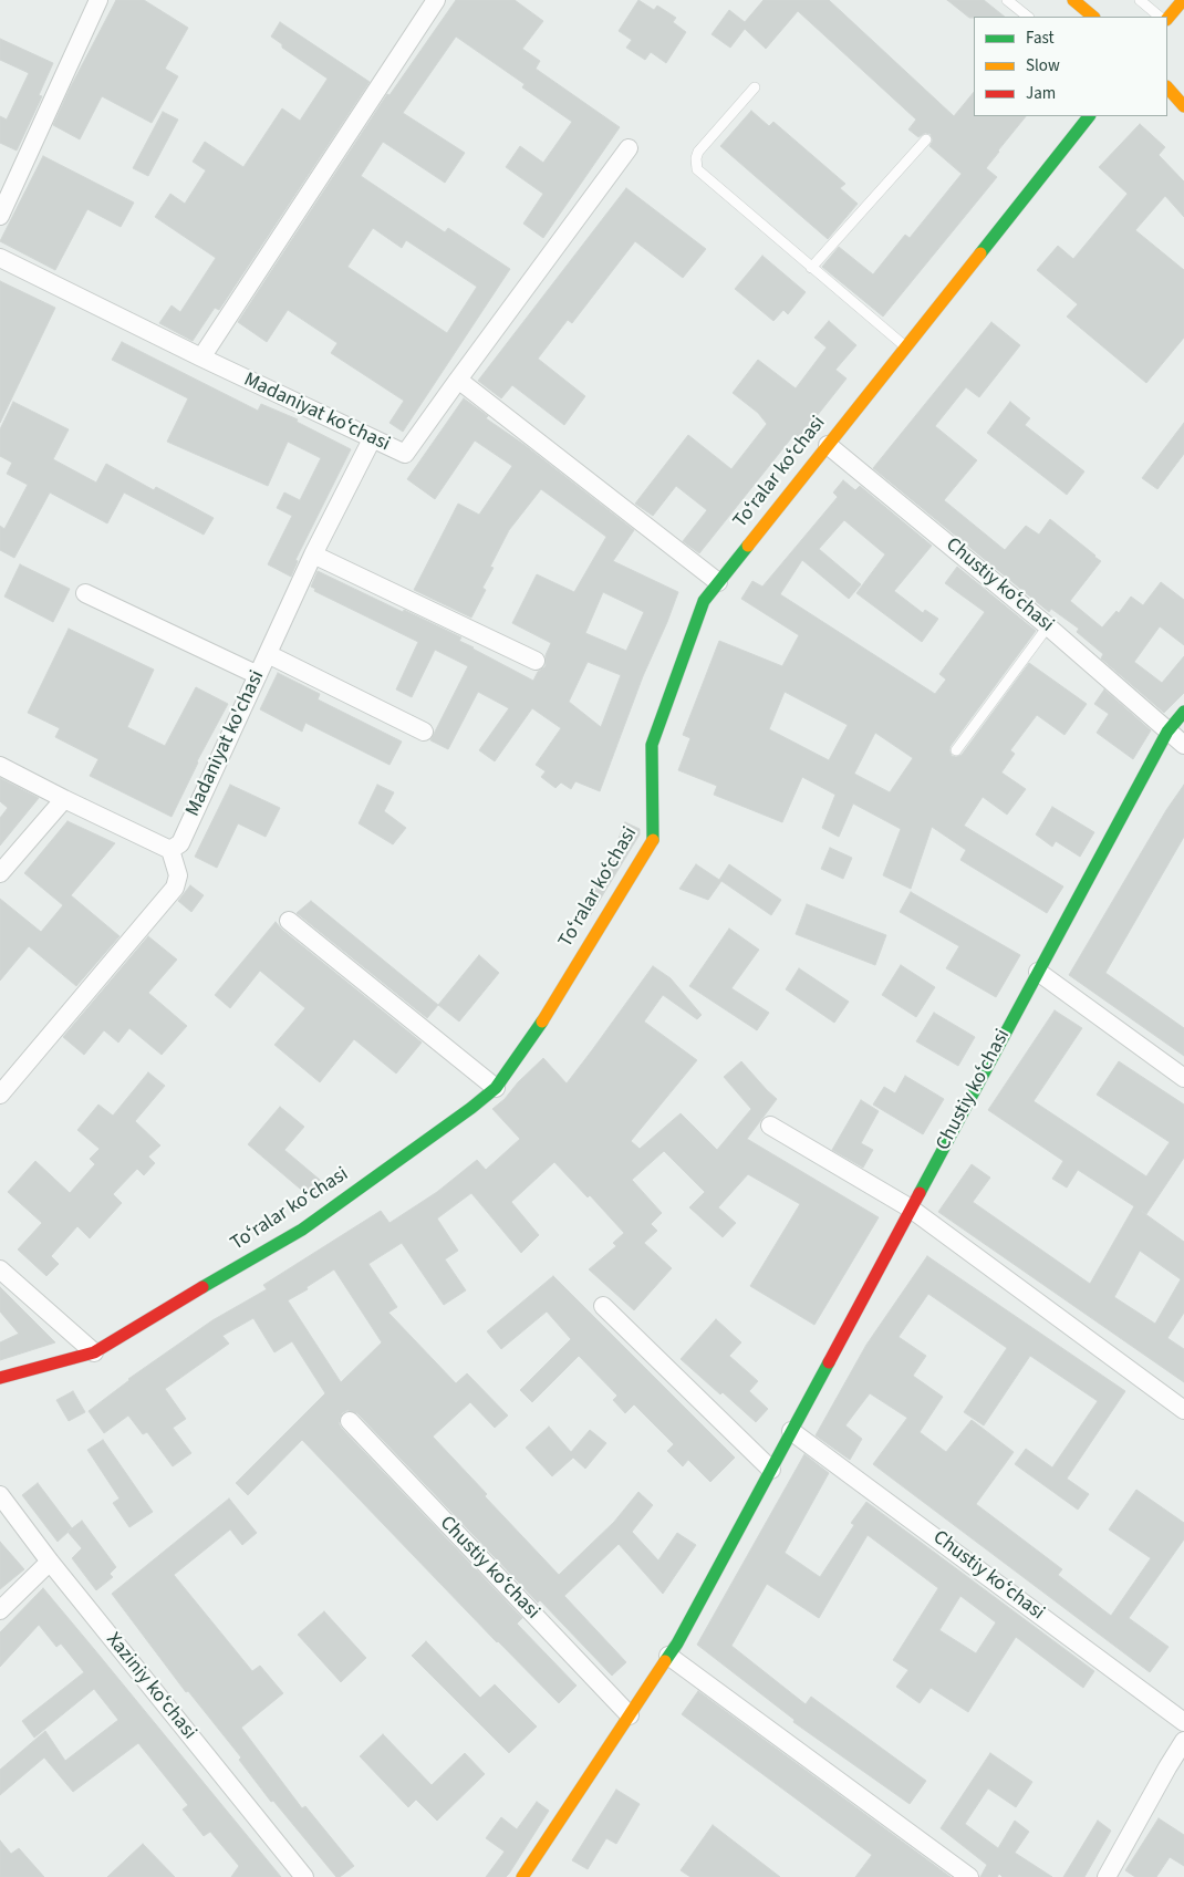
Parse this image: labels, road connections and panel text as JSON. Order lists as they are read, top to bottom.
{
  "streets": {
    "street": [
      "Madaniyat koʻchasi",
      "Toʻralar koʻchasi",
      "Chustiy koʻchasi",
      "Madaniyat ko'chasi",
      "Xaziniy koʻchasi"
    ]
  },
  "crossings": [
    ["Madaniyat koʻchasi", "Madaniyat ko'chasi"],
    ["Toʻralar koʻchasi", "Chustiy koʻchasi"]
  ],
  "legend": ["Fast", "Slow", "Jam"]
}
